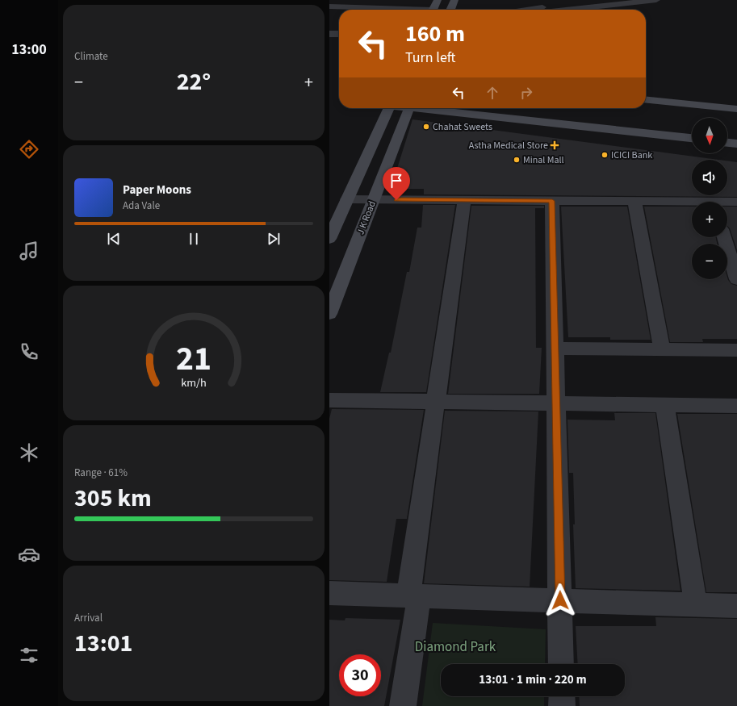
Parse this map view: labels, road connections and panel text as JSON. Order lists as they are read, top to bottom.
{
  "streets": {
    "main road": ["J K Road"]
  },
  "parks": ["Diamond Park"],
  "places": {
    "other": ["Chahat Sweets", "ICICI Bank", "Minal Mall"],
    "health": ["Astha Medical Store"]
  },
  "north": "bottom",
  "page": {
    "tabs": "13:00",
    "tile": [
      "Climate",
      ["Range · 61%", "305 km"],
      ["Arrival", "13:01"]
    ],
    "turn": ["160 m", "Turn left"],
    "heat": ["−", "22°", "+"],
    "map_buttons": ["+", "−"],
    "song": ["Paper Moons", "Ada Vale"],
    "limit": "30",
    "trip": "13:01 · 1 min · 220 m",
    "gauge": ["21", "km/h"]
  }
}
